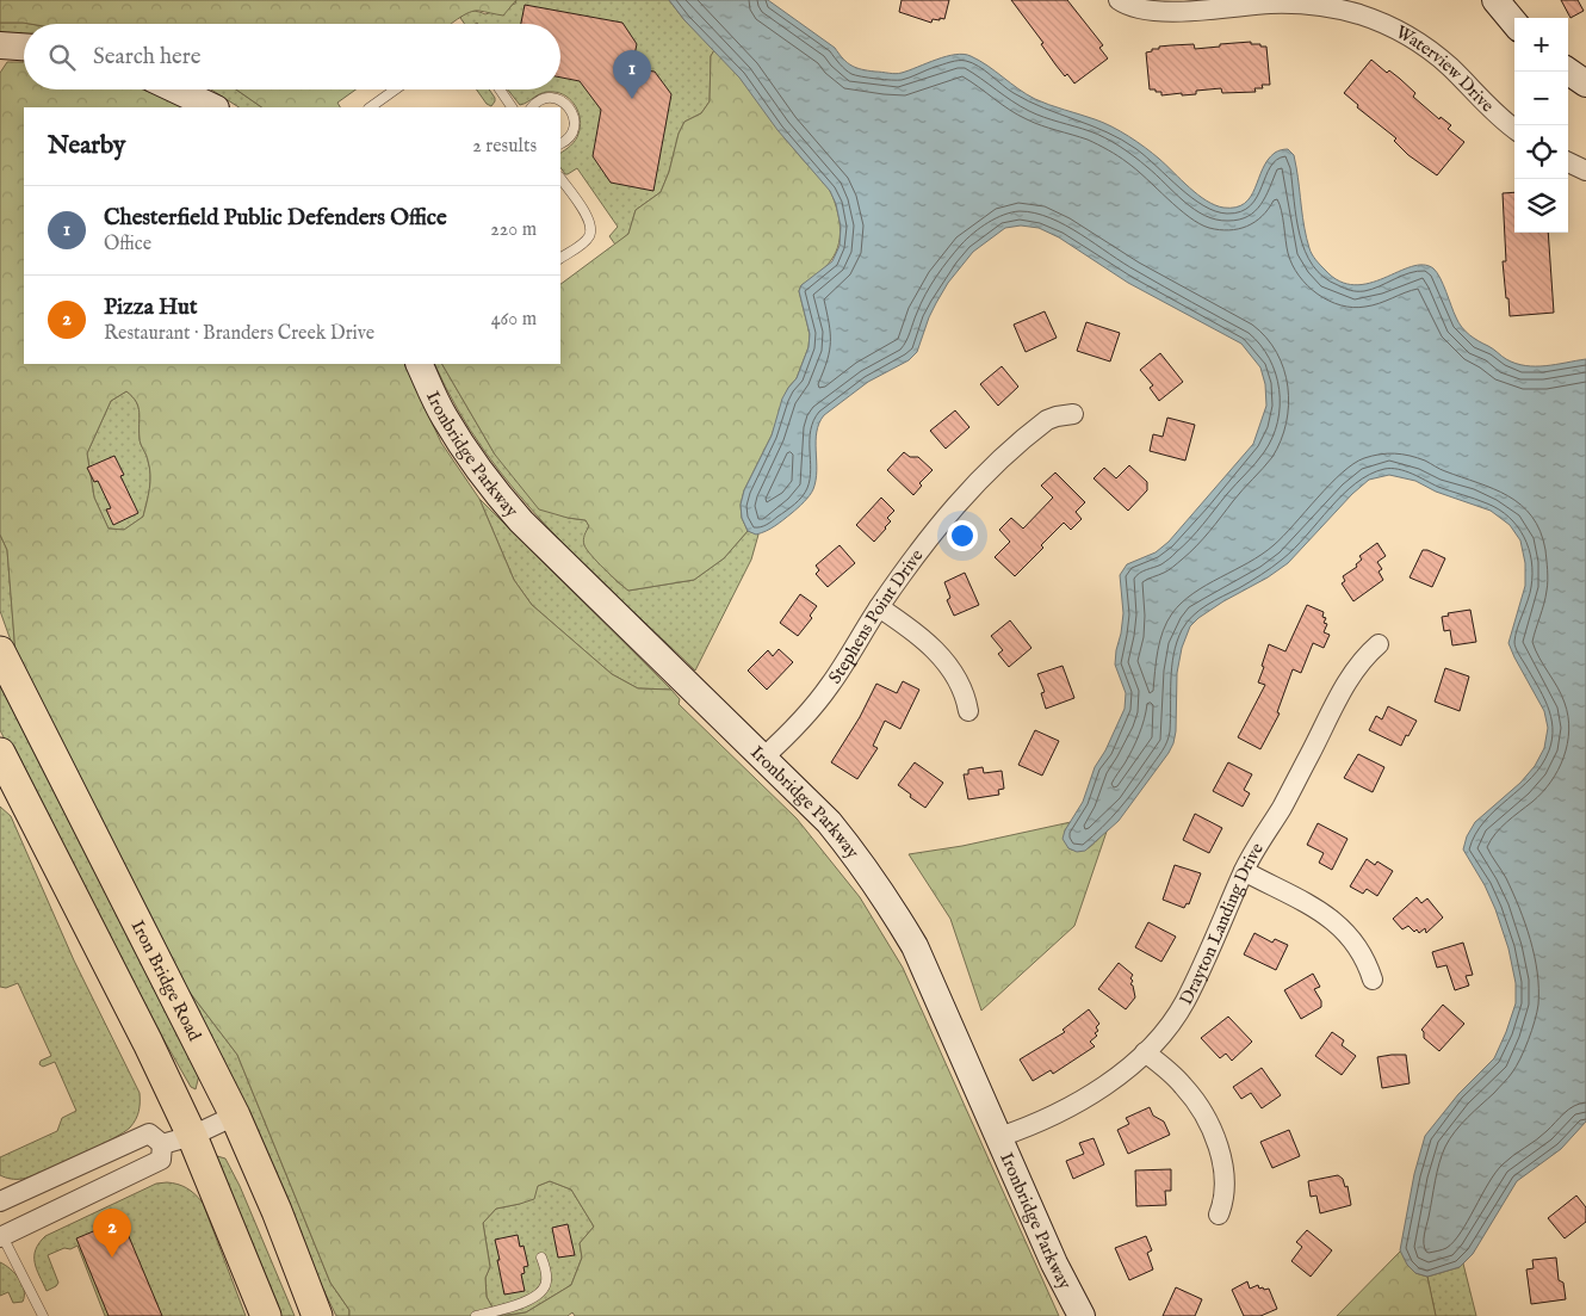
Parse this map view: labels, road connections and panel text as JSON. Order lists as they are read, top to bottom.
{
  "streets": {
    "main road": ["Iron Bridge Road"],
    "street": [
      "Waterview Drive",
      "Ironbridge Parkway",
      "Stephens Point Drive",
      "Drayton Landing Drive"
    ]
  },
  "crossings": [
    ["Ironbridge Parkway", "Stephens Point Drive"],
    ["Ironbridge Parkway", "Drayton Landing Drive"]
  ],
  "page": {
    "map_buttons": ["+", "−"],
    "search": "Search here",
    "pins": ["1", "2"],
    "heading": ["Nearby", "2 results"],
    "list": [
      {
        "mark": "1",
        "name": "Chesterfield Public Defenders Office",
        "note": "Office",
        "value": "220 m"
      },
      {
        "mark": "2",
        "name": "Pizza Hut",
        "note": "Restaurant · Branders Creek Drive",
        "value": "460 m"
      }
    ]
  }
}
